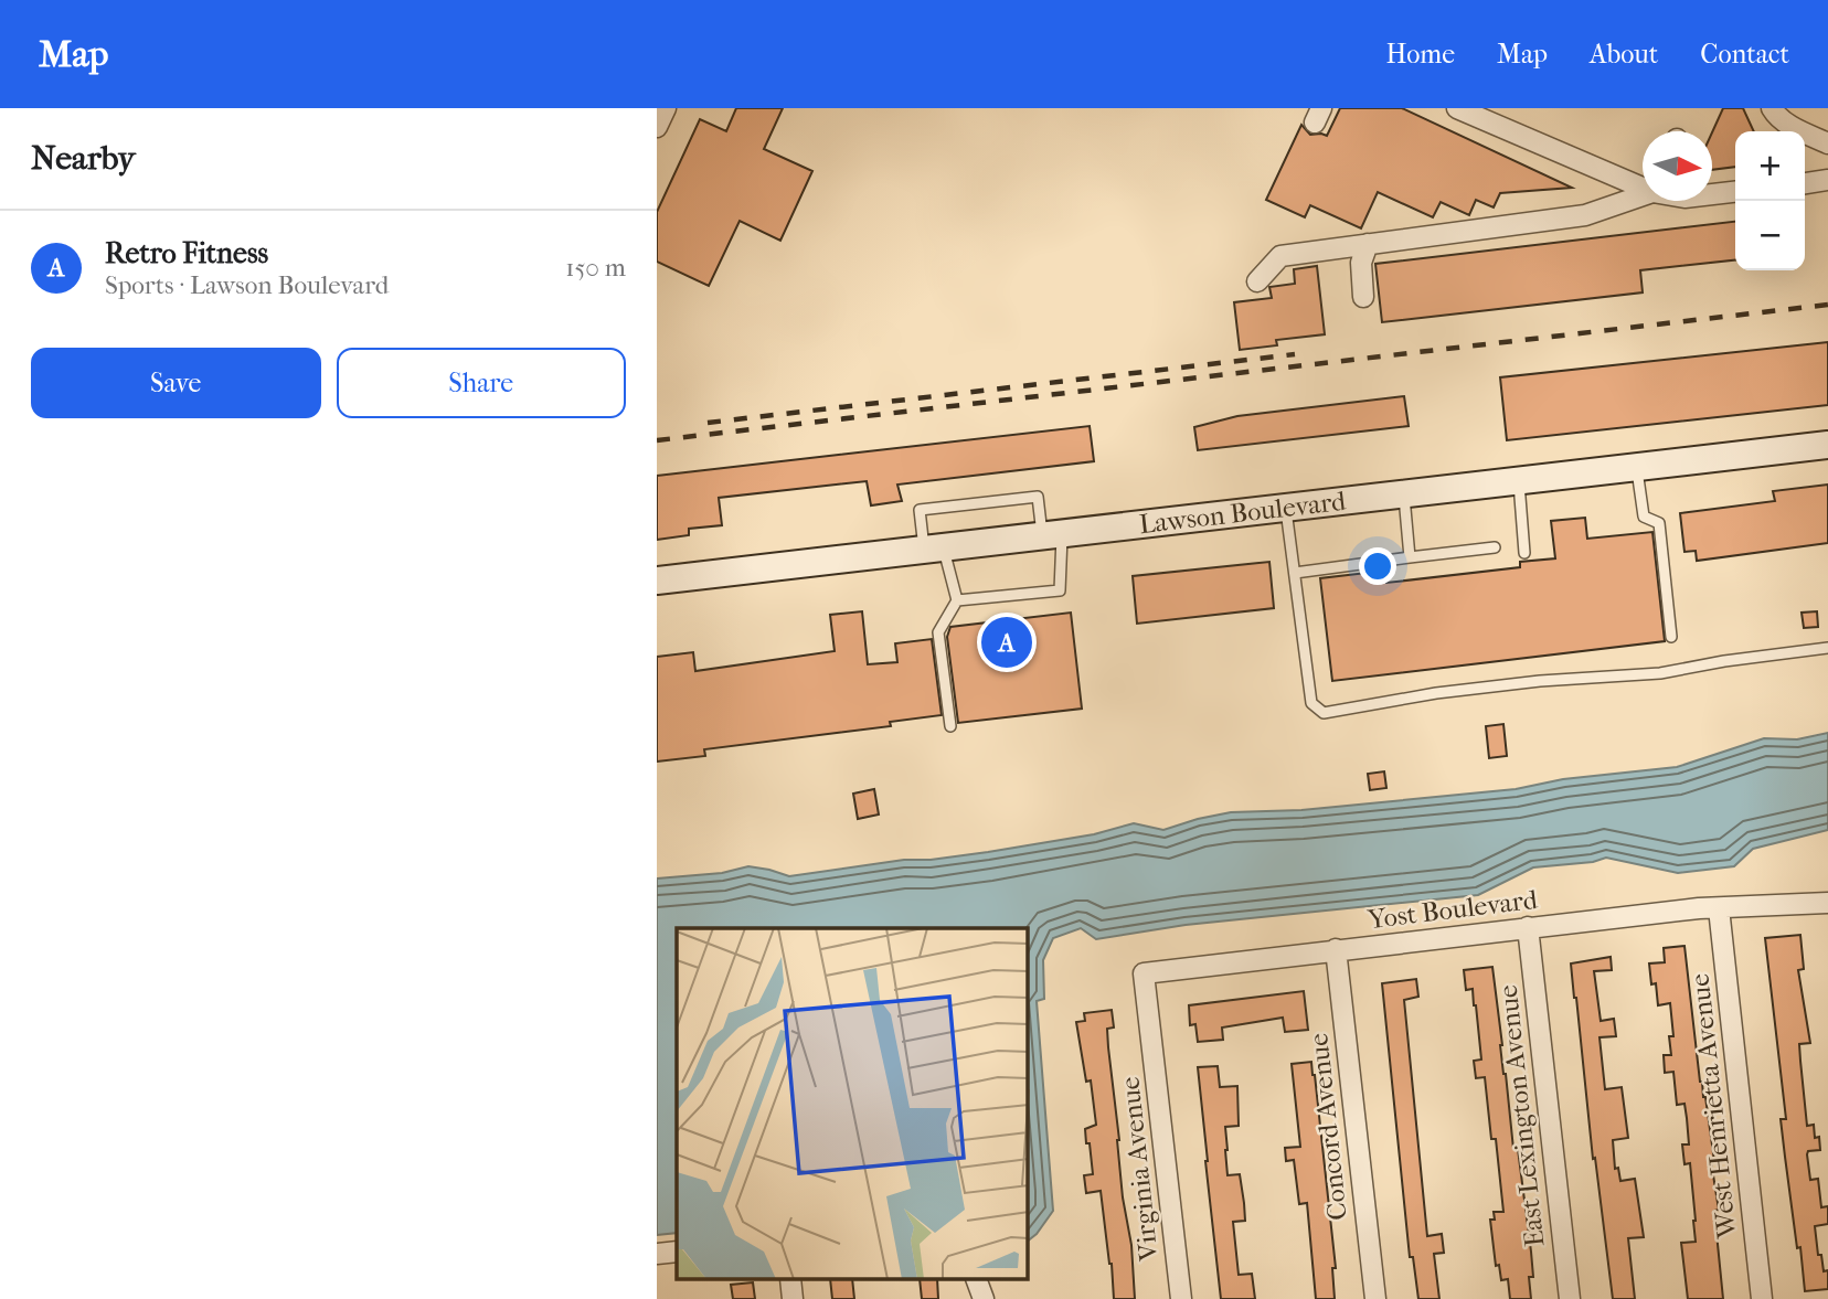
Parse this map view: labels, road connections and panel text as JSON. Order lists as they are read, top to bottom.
{
  "streets": {
    "main road": ["Lawson Boulevard"],
    "street": [
      "Yost Boulevard",
      "West Henrietta Avenue",
      "East Lexington Avenue",
      "Concord Avenue",
      "Virginia Avenue"
    ]
  },
  "crossings": [
    ["Yost Boulevard", "West Henrietta Avenue"],
    ["Yost Boulevard", "East Lexington Avenue"],
    ["Yost Boulevard", "Concord Avenue"],
    ["Yost Boulevard", "Virginia Avenue"]
  ],
  "north": "right",
  "page": {
    "header": "Map",
    "nav": [
      "Home",
      "Map",
      "About",
      "Contact"
    ],
    "heading": "Nearby",
    "map_buttons": ["+", "−"],
    "list": [
      {
        "mark": "A",
        "name": "Retro Fitness",
        "note": "Sports · Lawson Boulevard",
        "value": "150 m"
      }
    ],
    "buttons": ["Save", "Share"],
    "pins": "A"
  }
}
